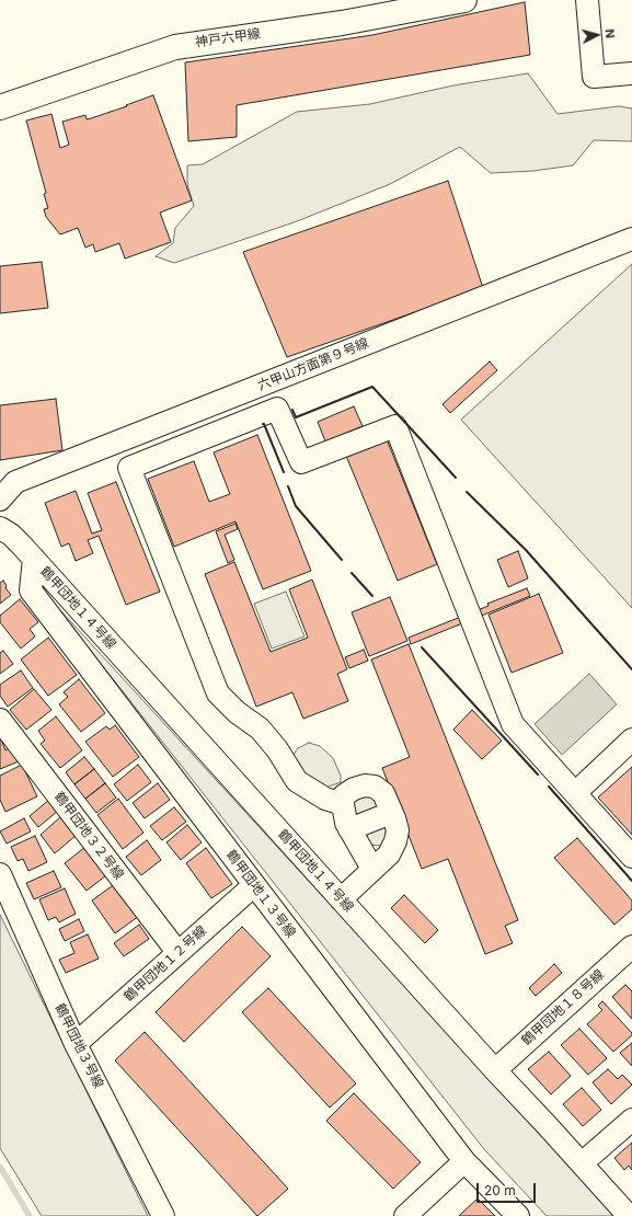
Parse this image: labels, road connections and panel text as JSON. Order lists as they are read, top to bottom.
{
  "streets": {
    "main road": ["神戸六甲線"],
    "street": [
      "六甲山方面第９号線",
      "鶴甲団地１４号線",
      "鶴甲団地３２号線",
      "鶴甲団地１３号線",
      "鶴甲団地１２号線",
      "鶴甲団地１８号線",
      "鶴甲団地３号線"
    ]
  },
  "crossings": [
    ["鶴甲団地１４号線", "鶴甲団地１３号線"],
    ["鶴甲団地１４号線", "鶴甲団地１８号線"],
    ["鶴甲団地３２号線", "鶴甲団地１２号線"],
    ["鶴甲団地１３号線", "鶴甲団地１２号線"],
    ["鶴甲団地１２号線", "鶴甲団地３号線"]
  ],
  "scale_bar": "20 m",
  "north": "right"
}
